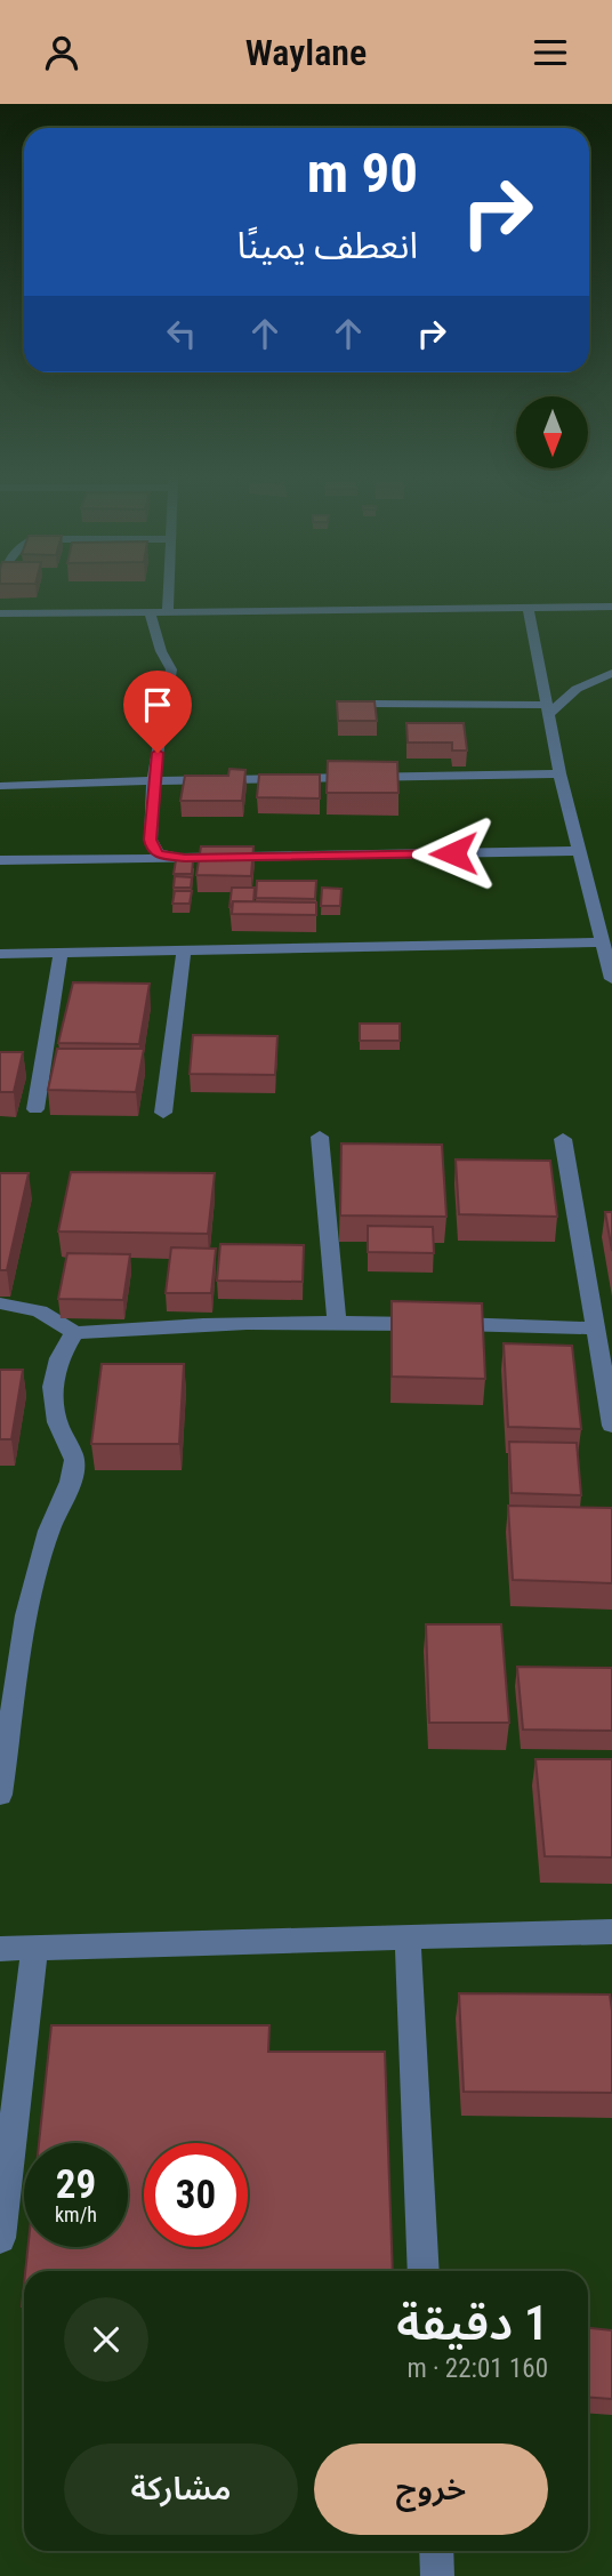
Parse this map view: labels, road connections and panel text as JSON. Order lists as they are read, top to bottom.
{
  "north": "bottom",
  "page": {
    "header": "Waylane",
    "turn": ["90 m", "انعطف يمينًا"],
    "speed": "29 km/h",
    "limit": "30",
    "heading": ["1 دقيقة", "160 m · 22:01"],
    "buttons": ["خروج", "مشاركة"]
  }
}
